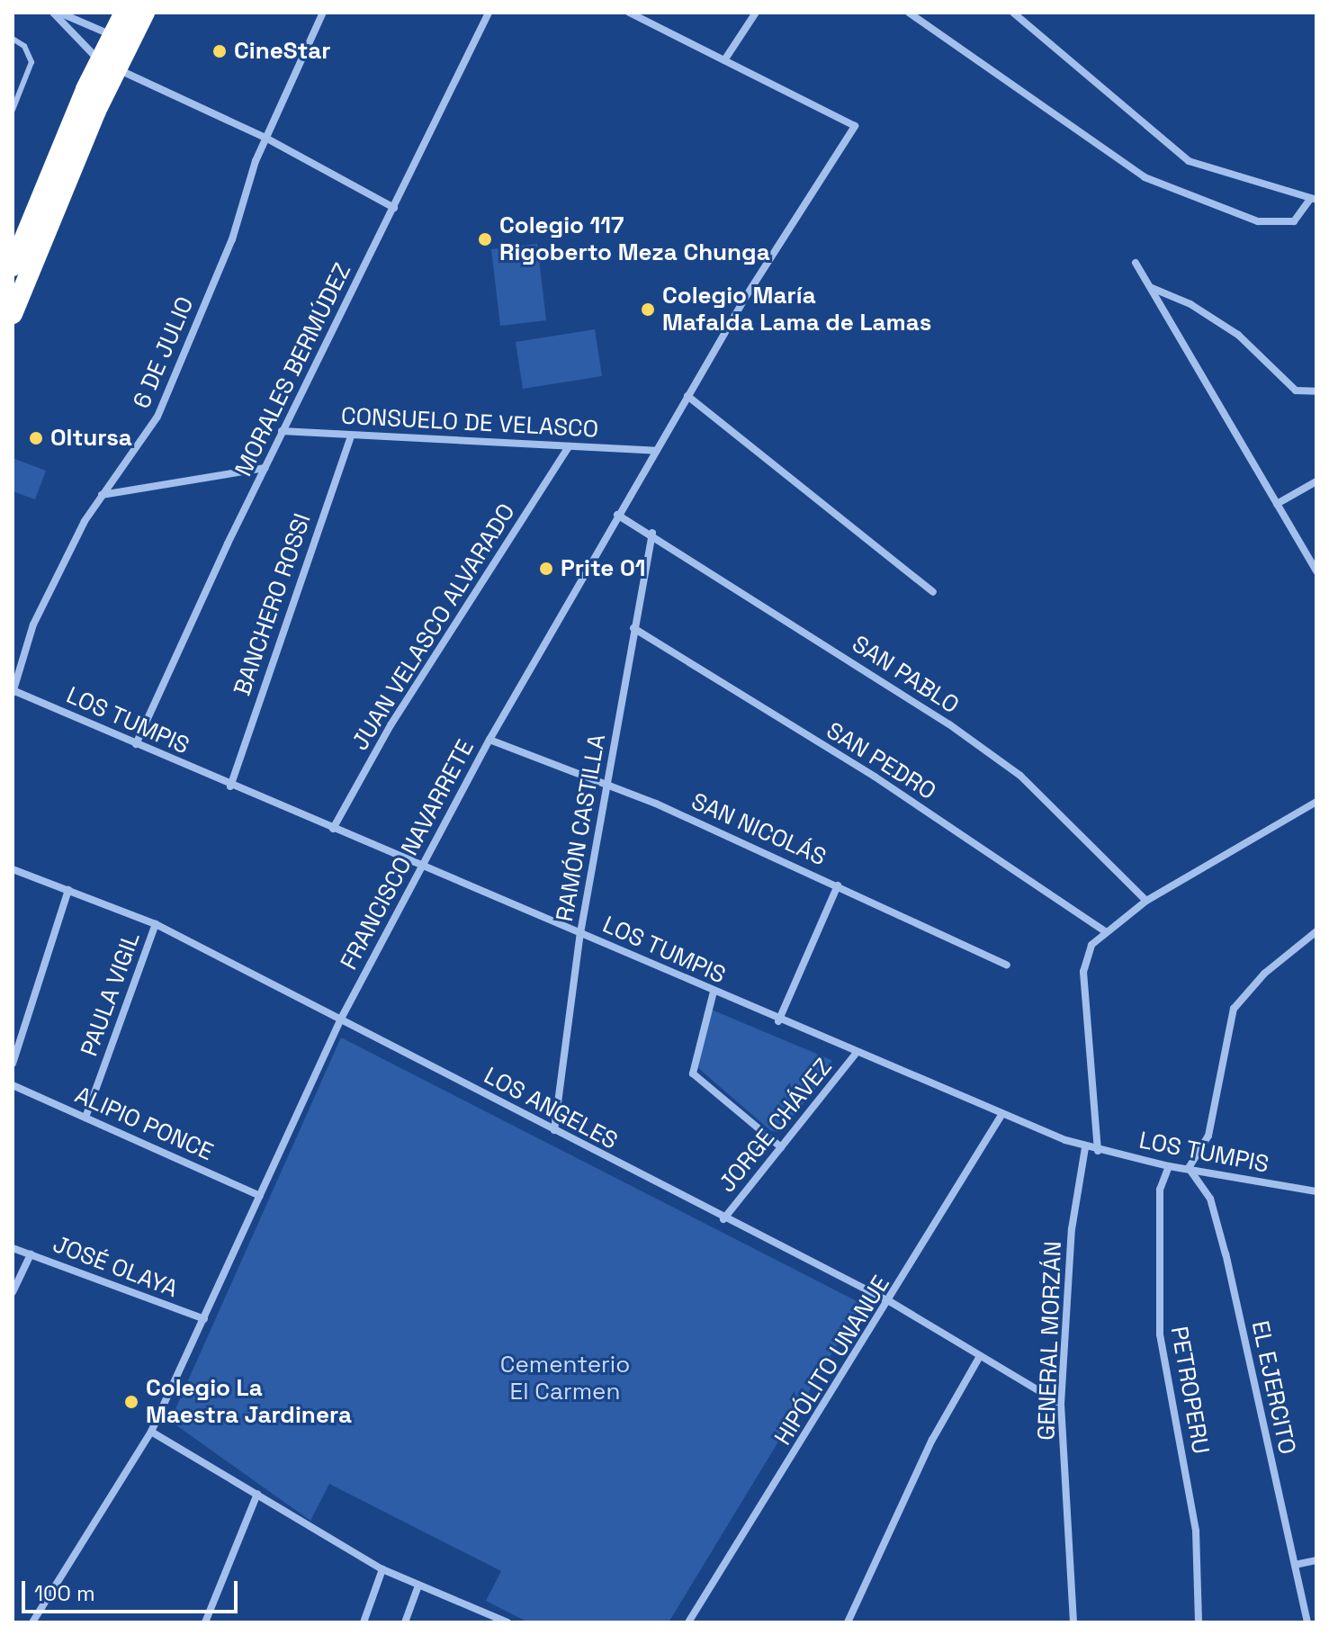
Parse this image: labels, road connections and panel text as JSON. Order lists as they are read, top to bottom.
{
  "streets": {
    "street": [
      "6 DE JULIO",
      "MORALES BERMÚDEZ",
      "CONSUELO DE VELASCO",
      "BANCHERO ROSSI",
      "JUAN VELASCO ALVARADO",
      "SAN PABLO",
      "LOS TUMPIS",
      "SAN PEDRO",
      "RAMÓN CASTILLA",
      "SAN NICOLÁS",
      "FRANCISCO NAVARRETE",
      "PAULA VIGIL",
      "LOS ANGELES",
      "ALIPIO PONCE",
      "JORGE CHÁVEZ",
      "JOSÉ OLAYA",
      "GENERAL MORZÁN",
      "HIPÓLITO UNANUE",
      "EL EJERCITO",
      "PETROPERU"
    ]
  },
  "crossings": [
    ["6 DE JULIO", "LOS TUMPIS"],
    ["MORALES BERMÚDEZ", "CONSUELO DE VELASCO"],
    ["MORALES BERMÚDEZ", "LOS TUMPIS"],
    ["CONSUELO DE VELASCO", "BANCHERO ROSSI"],
    ["CONSUELO DE VELASCO", "JUAN VELASCO ALVARADO"],
    ["CONSUELO DE VELASCO", "FRANCISCO NAVARRETE"],
    ["BANCHERO ROSSI", "LOS TUMPIS"],
    ["JUAN VELASCO ALVARADO", "LOS TUMPIS"],
    ["SAN PABLO", "RAMÓN CASTILLA"],
    ["SAN PABLO", "FRANCISCO NAVARRETE"],
    ["LOS TUMPIS", "RAMÓN CASTILLA"],
    ["LOS TUMPIS", "FRANCISCO NAVARRETE"],
    ["LOS TUMPIS", "JORGE CHÁVEZ"],
    ["LOS TUMPIS", "GENERAL MORZÁN"],
    ["LOS TUMPIS", "HIPÓLITO UNANUE"],
    ["LOS TUMPIS", "EL EJERCITO"],
    ["LOS TUMPIS", "PETROPERU"],
    ["SAN PEDRO", "RAMÓN CASTILLA"],
    ["RAMÓN CASTILLA", "SAN NICOLÁS"],
    ["RAMÓN CASTILLA", "LOS ANGELES"],
    ["SAN NICOLÁS", "FRANCISCO NAVARRETE"],
    ["FRANCISCO NAVARRETE", "LOS ANGELES"],
    ["FRANCISCO NAVARRETE", "ALIPIO PONCE"],
    ["FRANCISCO NAVARRETE", "JOSÉ OLAYA"],
    ["PAULA VIGIL", "LOS ANGELES"],
    ["PAULA VIGIL", "ALIPIO PONCE"],
    ["LOS ANGELES", "JORGE CHÁVEZ"],
    ["LOS ANGELES", "GENERAL MORZÁN"],
    ["LOS ANGELES", "HIPÓLITO UNANUE"]
  ],
  "parks": ["Cementerio El Carmen"],
  "places": [
    "CineStar",
    "Colegio 117 Rigoberto Meza Chunga",
    "Colegio María Mafalda Lama de Lamas",
    "Oltursa",
    "Prite 01",
    "Colegio La Maestra Jardinera"
  ],
  "scale_bar": "100 m"
}
